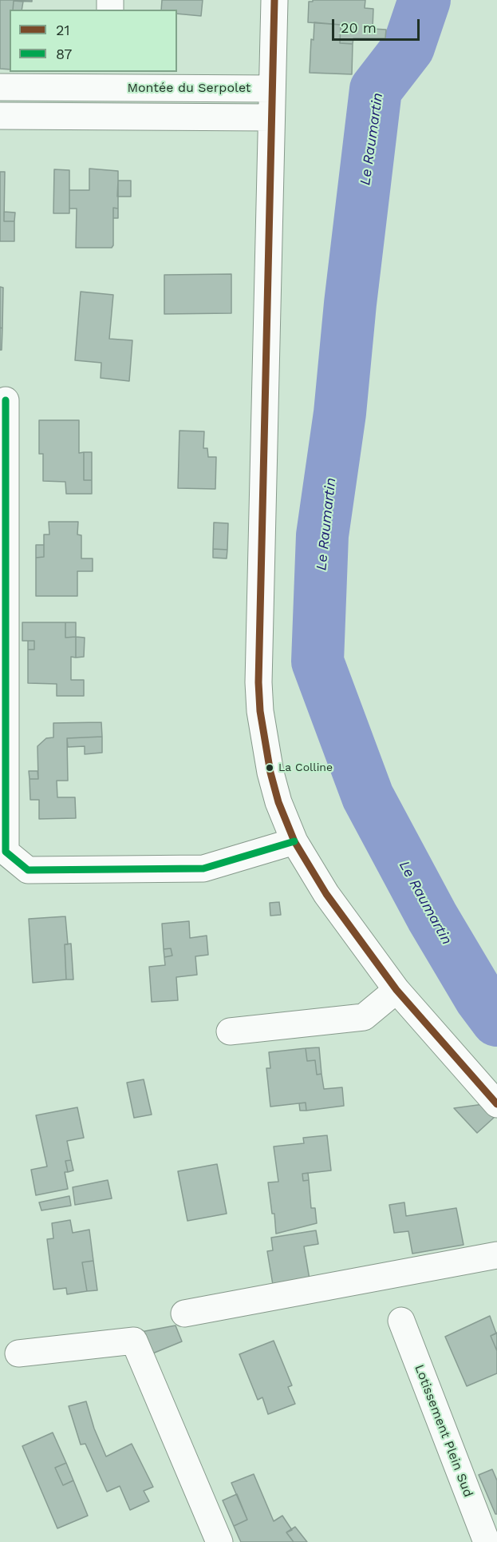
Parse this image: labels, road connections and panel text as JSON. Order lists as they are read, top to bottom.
{
  "streets": {
    "street": ["Montée du Serpolet", "Lotissement Plein Sud"]
  },
  "water": ["Le Raumartin"],
  "places": ["La Colline"],
  "lines": ["transit line 21", "transit line 87"],
  "legend": ["21", "87"],
  "scale_bar": "20 m"
}
